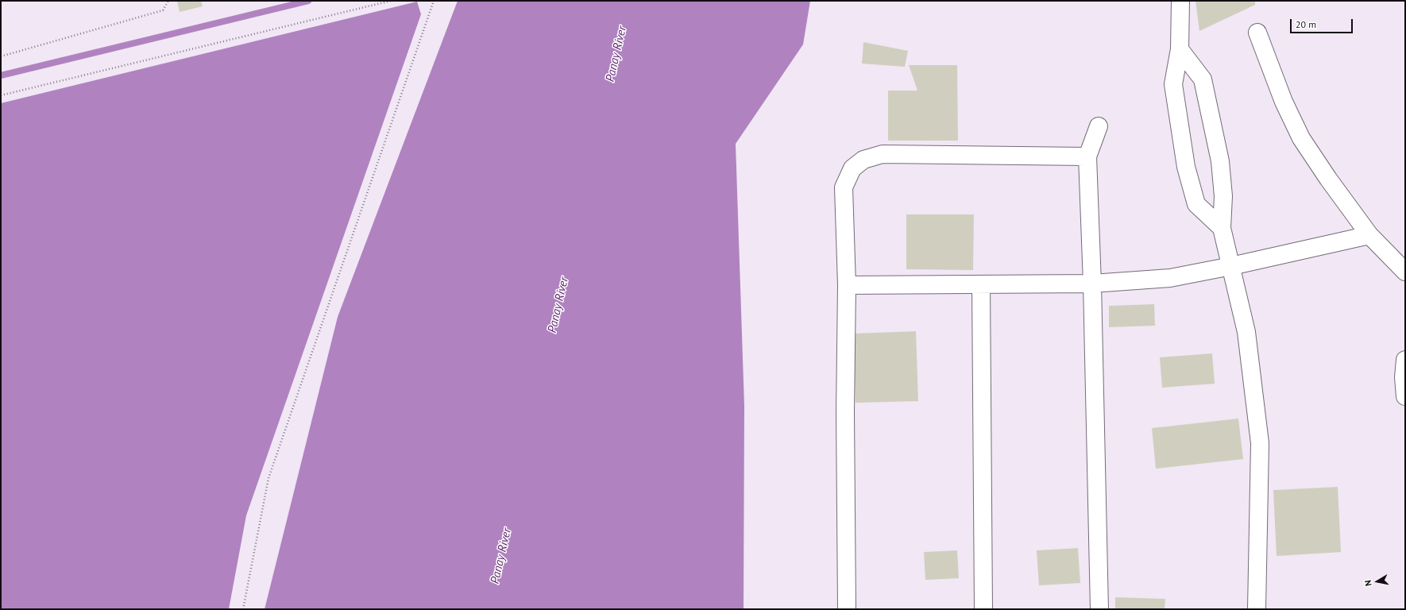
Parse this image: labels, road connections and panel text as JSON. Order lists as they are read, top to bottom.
{
  "water": ["Panay River"],
  "scale_bar": "20 m",
  "north": "left"
}
